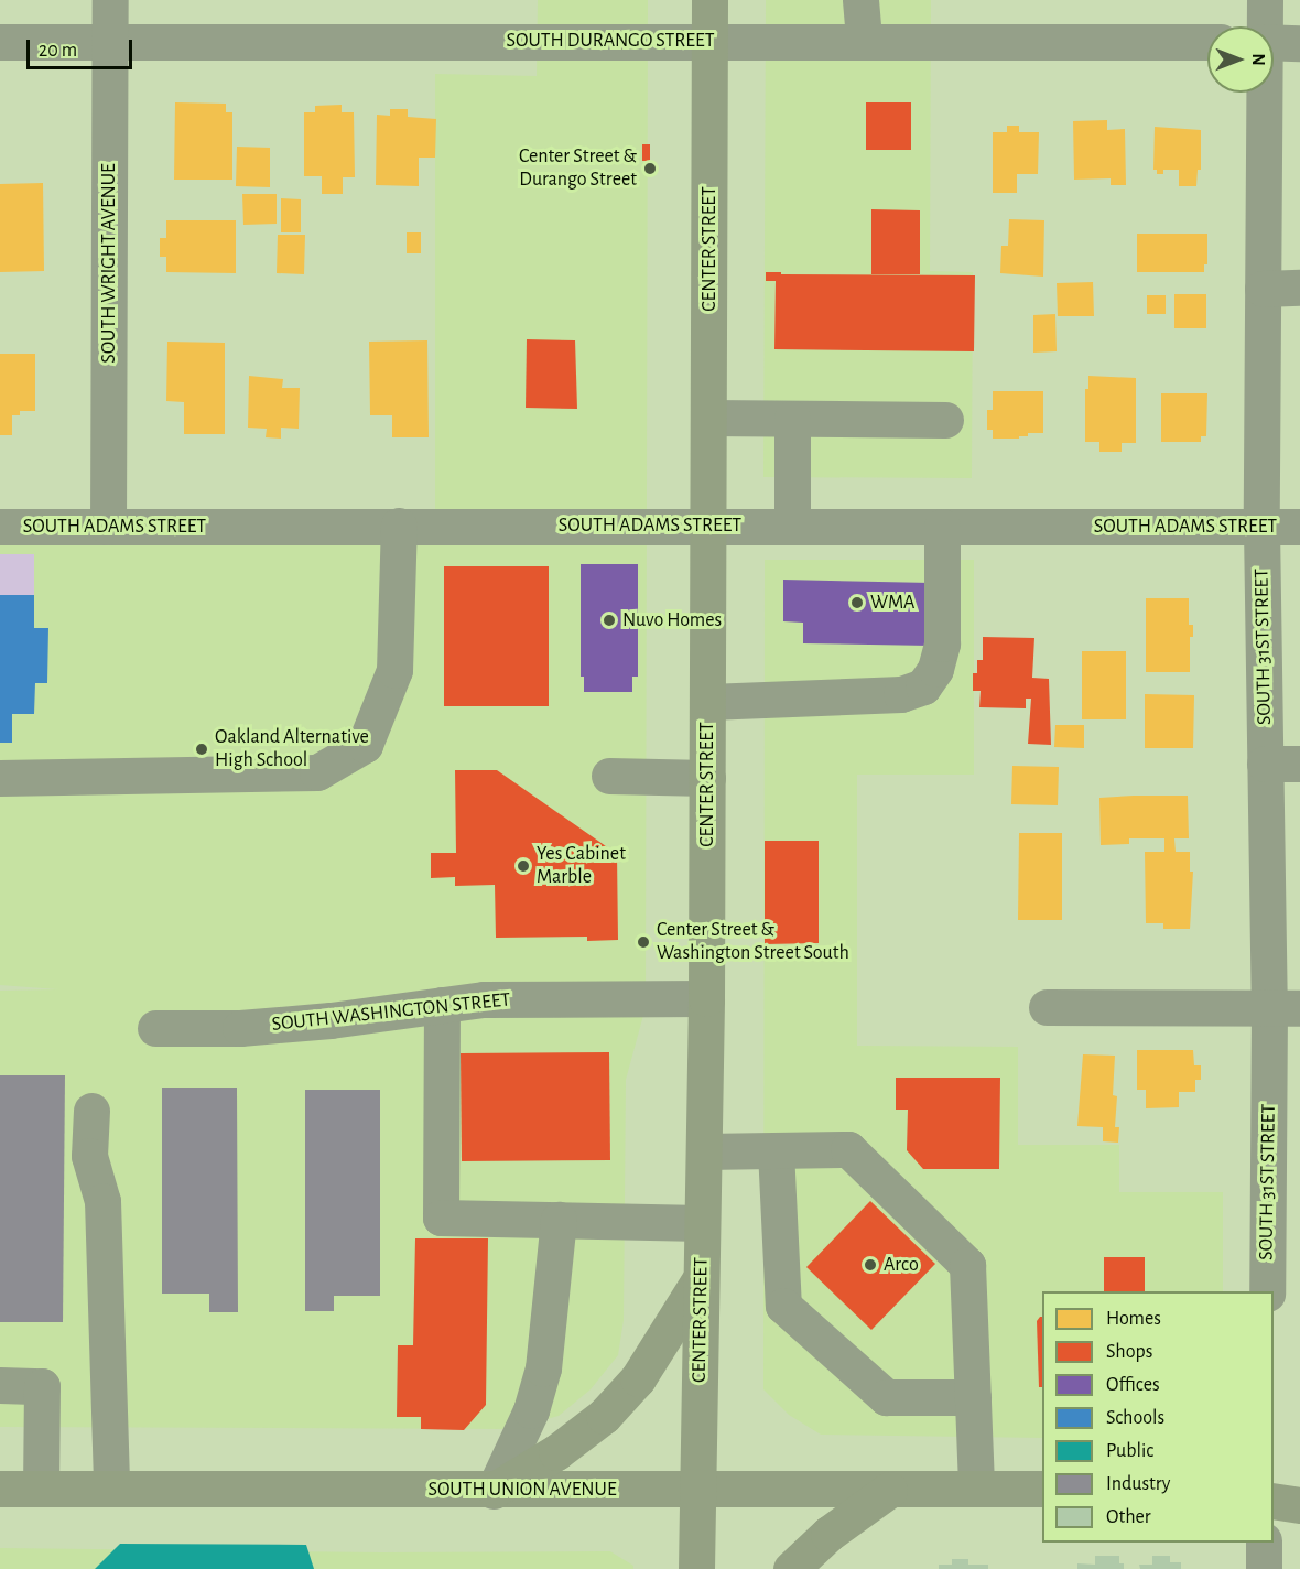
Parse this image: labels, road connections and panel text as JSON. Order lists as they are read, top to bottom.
{
  "streets": {
    "main road": ["CENTER STREET", "SOUTH UNION AVENUE"],
    "street": [
      "SOUTH DURANGO STREET",
      "SOUTH WRIGHT AVENUE",
      "SOUTH ADAMS STREET",
      "SOUTH 31ST STREET",
      "SOUTH WASHINGTON STREET"
    ]
  },
  "crossings": [
    ["SOUTH DURANGO STREET", "CENTER STREET"],
    ["SOUTH DURANGO STREET", "SOUTH WRIGHT AVENUE"],
    ["CENTER STREET", "SOUTH ADAMS STREET"],
    ["CENTER STREET", "SOUTH WASHINGTON STREET"],
    ["CENTER STREET", "SOUTH UNION AVENUE"],
    ["SOUTH WRIGHT AVENUE", "SOUTH ADAMS STREET"],
    ["SOUTH ADAMS STREET", "SOUTH 31ST STREET"]
  ],
  "places": [
    "Center Street & Durango Street",
    "WMA",
    "Nuvo Homes",
    "Oakland Alternative High School",
    "Yes Cabinet Marble",
    "Center Street & Washington Street South",
    "Arco"
  ],
  "legend": [
    "Homes",
    "Shops",
    "Offices",
    "Schools",
    "Public",
    "Industry",
    "Other"
  ],
  "scale_bar": "20 m",
  "north": "right"
}
